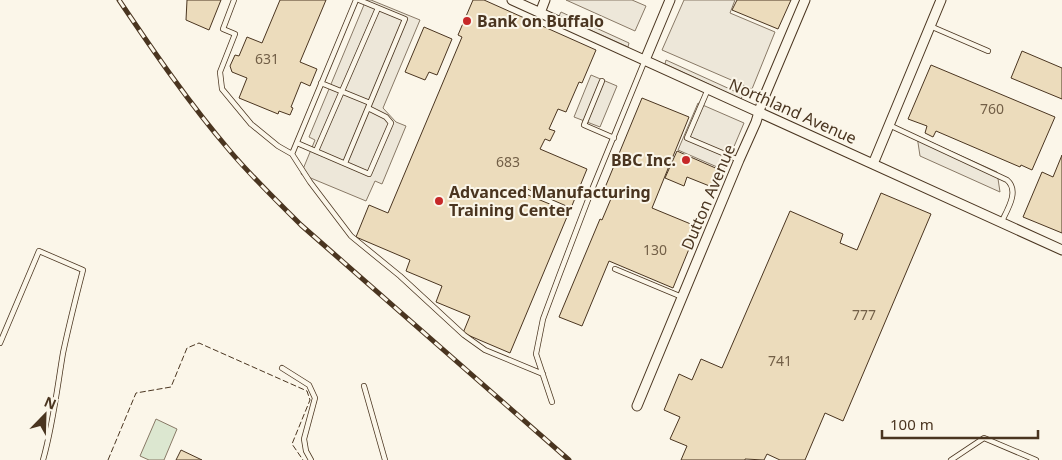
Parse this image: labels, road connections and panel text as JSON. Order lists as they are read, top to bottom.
{
  "streets": {
    "street": ["Northland Avenue", "Dutton Avenue"]
  },
  "crossings": [
    ["Northland Avenue", "Dutton Avenue"]
  ],
  "places": ["Bank on Buffalo", "BBC Inc.", "Advanced Manufacturing Training Center"],
  "house_numbers": [
    "631",
    "760",
    "683",
    "130",
    "777",
    "741"
  ],
  "scale_bar": "100 m",
  "north": "top right"
}
